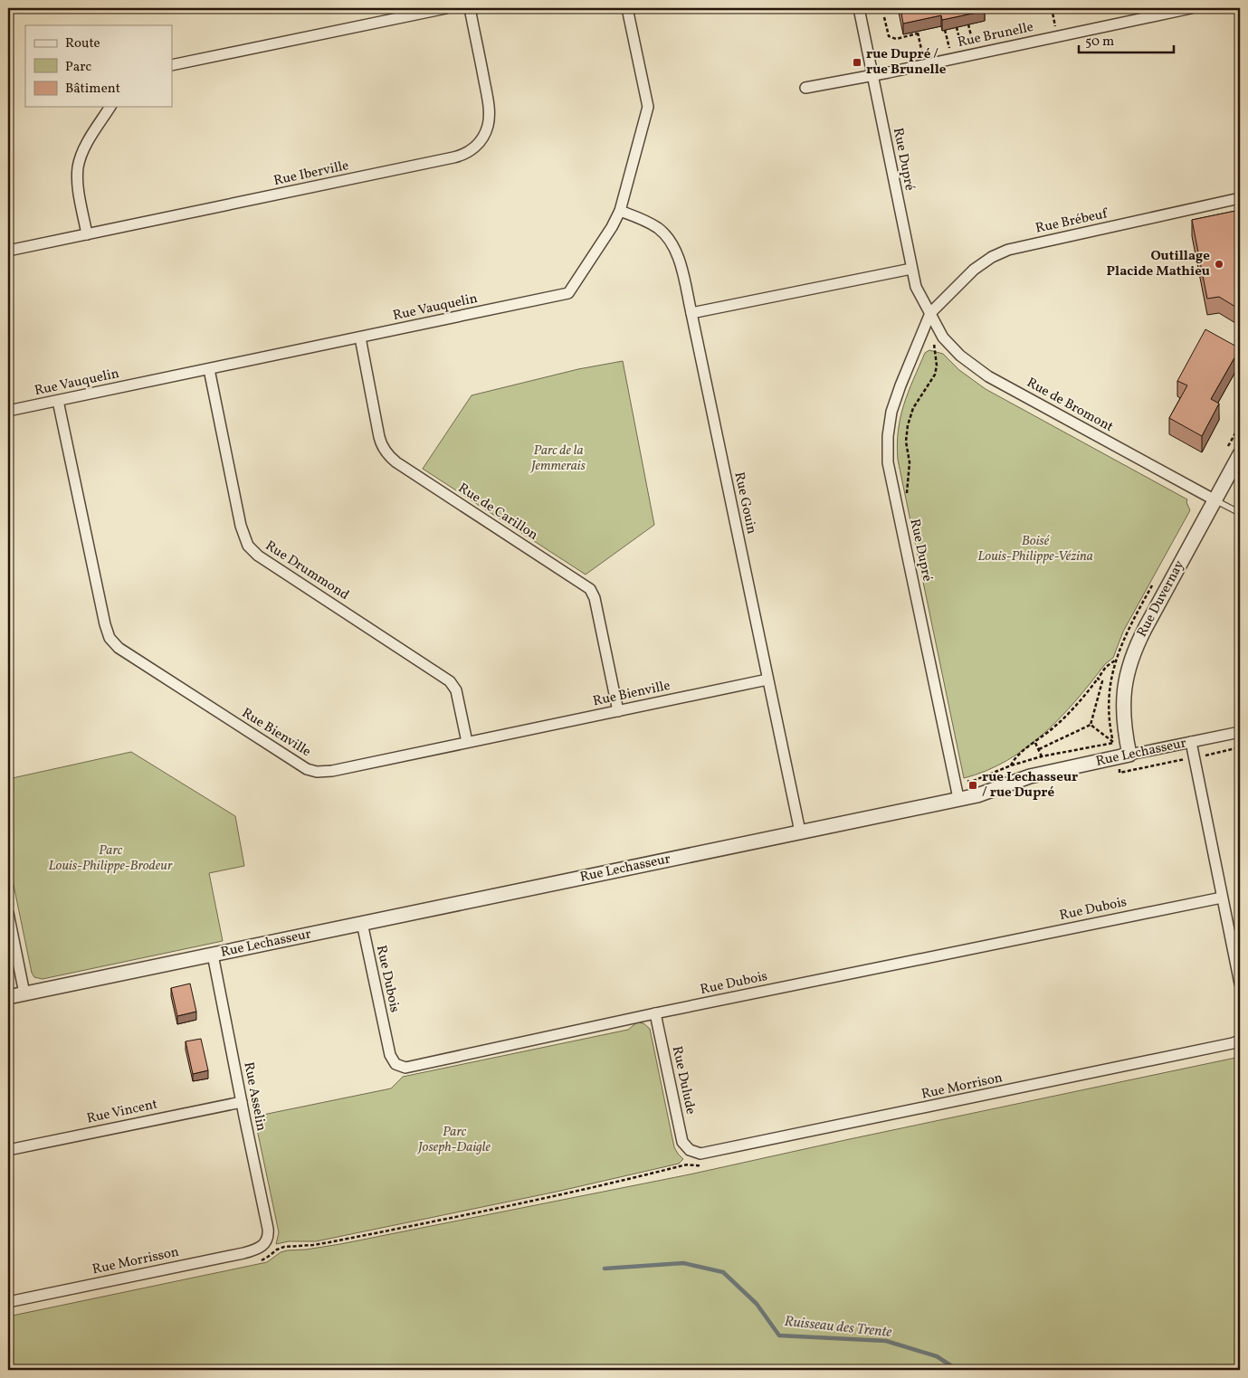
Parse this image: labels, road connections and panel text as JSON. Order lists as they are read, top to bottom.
{
  "streets": {
    "street": [
      "Rue Brunelle",
      "Rue Dupré",
      "Rue Iberville",
      "Rue Brébeuf",
      "Rue Vauquelin",
      "Rue de Bromont",
      "Rue Gouin",
      "Rue de Carillon",
      "Rue Drummond",
      "Rue Duvernay",
      "Rue Bienville",
      "Rue Lechasseur",
      "Rue Dubois",
      "Rue Dulude",
      "Rue Morrison",
      "Rue Asselin",
      "Rue Vincent",
      "Rue Morrisson"
    ]
  },
  "crossings": [
    ["Rue Brunelle", "Rue Dupré"],
    ["Rue Dupré", "Rue Brébeuf"],
    ["Rue Dupré", "Rue de Bromont"],
    ["Rue Dupré", "Rue Lechasseur"],
    ["Rue Brébeuf", "Rue de Bromont"],
    ["Rue Vauquelin", "Rue Gouin"],
    ["Rue Vauquelin", "Rue de Carillon"],
    ["Rue Vauquelin", "Rue Drummond"],
    ["Rue Vauquelin", "Rue Bienville"],
    ["Rue de Bromont", "Rue Duvernay"],
    ["Rue Gouin", "Rue Bienville"],
    ["Rue Gouin", "Rue Lechasseur"],
    ["Rue de Carillon", "Rue Bienville"],
    ["Rue Drummond", "Rue Bienville"],
    ["Rue Duvernay", "Rue Lechasseur"],
    ["Rue Lechasseur", "Rue Dubois"],
    ["Rue Lechasseur", "Rue Asselin"],
    ["Rue Dubois", "Rue Dulude"],
    ["Rue Dulude", "Rue Morrison"],
    ["Rue Asselin", "Rue Vincent"],
    ["Rue Asselin", "Rue Morrisson"]
  ],
  "water": ["Ruisseau des Trente"],
  "parks": [
    "Parc de la Jemmerais",
    "Boisé Louis-Philippe-Vézina",
    "Parc Louis-Philippe-Brodeur",
    "Parc Joseph-Daigle"
  ],
  "places": {
    "transit": ["rue Dupré / rue Brunelle", "rue Lechasseur / rue Dupré"],
    "other": ["Outillage Placide Mathieu"]
  },
  "legend": ["Route", "Parc", "Bâtiment"],
  "scale_bar": "50 m"
}
